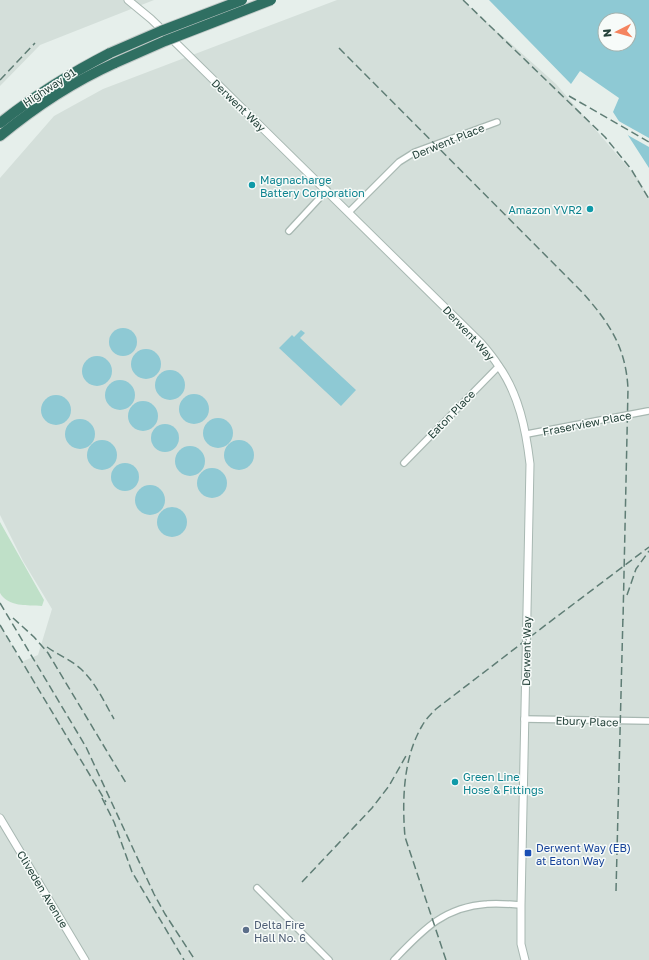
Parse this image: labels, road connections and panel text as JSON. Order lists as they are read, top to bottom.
{
  "streets": {
    "highway": ["Highway 91"],
    "street": [
      "Derwent Way",
      "Derwent Place",
      "Eaton Place",
      "Fraserview Place",
      "Ebury Place",
      "Cliveden Avenue"
    ]
  },
  "crossings": [
    ["Derwent Way", "Derwent Place"],
    ["Derwent Way", "Eaton Place"],
    ["Derwent Way", "Fraserview Place"],
    ["Derwent Way", "Ebury Place"]
  ],
  "places": {
    "other": [
      "Magnacharge Battery Corporation",
      "Amazon YVR2",
      "Green Line Hose & Fittings",
      "Delta Fire Hall No. 6"
    ],
    "transit": ["Derwent Way (EB) at Eaton Way"]
  },
  "north": "left"
}
